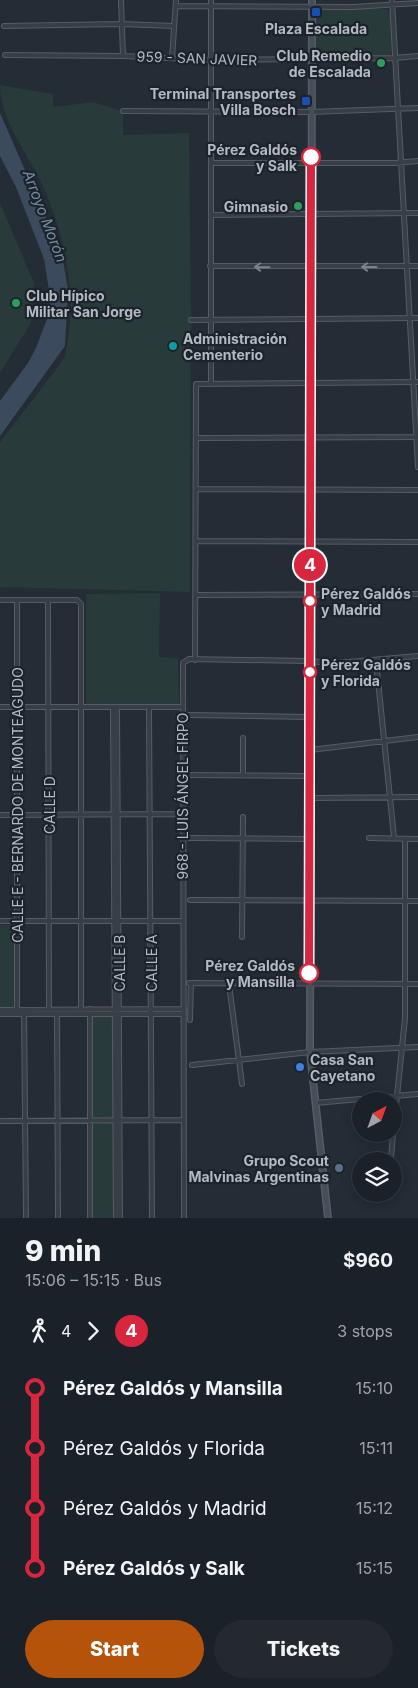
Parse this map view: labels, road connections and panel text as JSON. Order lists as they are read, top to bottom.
{
  "streets": {
    "street": [
      "959 - SAN JAVIER",
      "968 - LUIS ÁNGEL FIRPO",
      "CALLE E - BERNARDO DE MONTEAGUDO",
      "CALLE D",
      "CALLE B",
      "CALLE A"
    ]
  },
  "water": ["Arroyo Morón"],
  "places": {
    "transit": ["Plaza Escalada", "Terminal Transportes Villa Bosch"],
    "other": [
      "Club Remedio de Escalada",
      "Pérez Galdós y Salk",
      "Gimnasio",
      "Club Hípico Militar San Jorge",
      "Administración Cementerio",
      "Pérez Galdós y Madrid",
      "Pérez Galdós y Florida",
      "Pérez Galdós y Mansilla",
      "Casa San Cayetano",
      "Grupo Scout Malvinas Argentinas"
    ]
  },
  "lines": ["bus line 4"],
  "north": "top right",
  "page": {
    "on_map": "4",
    "heading": ["9 min", "15:06 – 15:15 · Bus", "$960"],
    "legs": ["4", "4", "3 stops"],
    "list": [
      {
        "name": "Pérez Galdós y Mansilla",
        "value": "15:10"
      },
      {
        "name": "Pérez Galdós y Florida",
        "value": "15:11"
      },
      {
        "name": "Pérez Galdós y Madrid",
        "value": "15:12"
      },
      {
        "name": "Pérez Galdós y Salk",
        "value": "15:15"
      }
    ],
    "buttons": ["Start", "Tickets"]
  }
}
